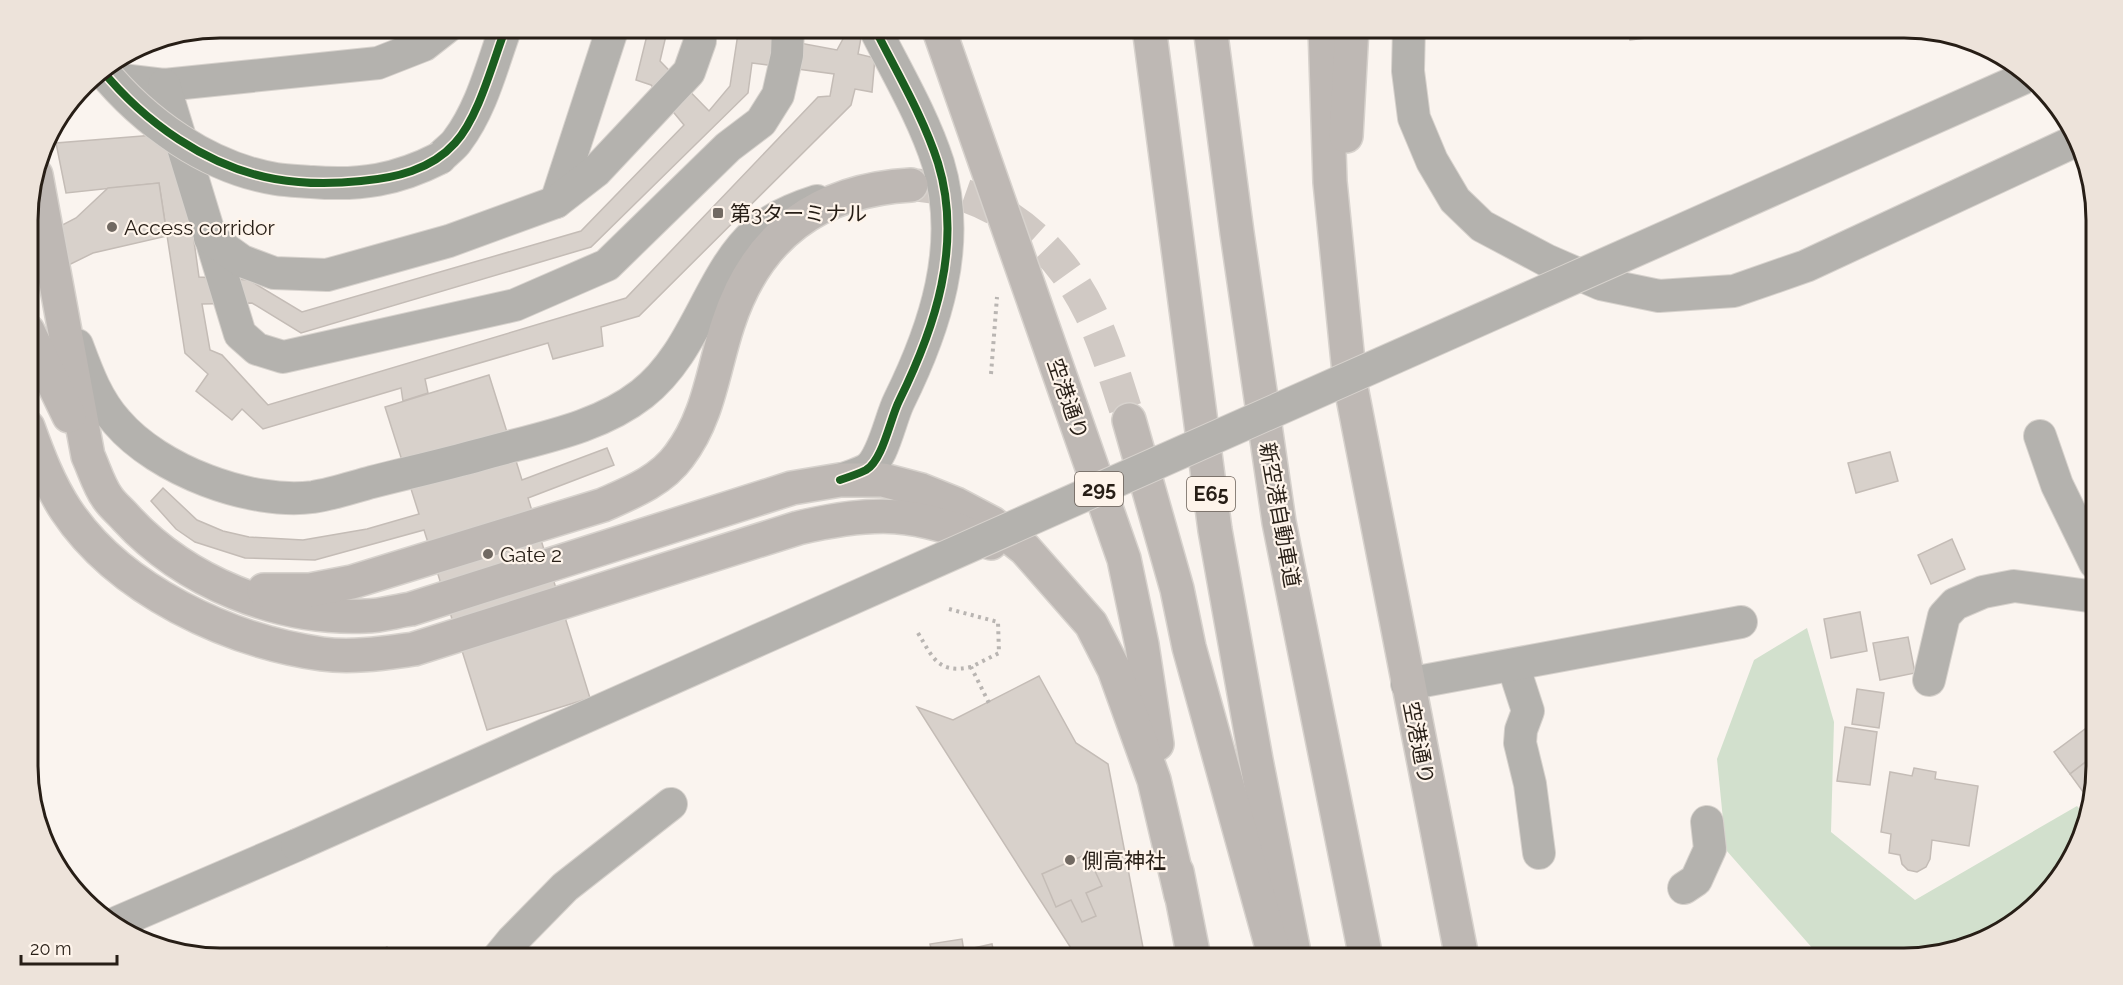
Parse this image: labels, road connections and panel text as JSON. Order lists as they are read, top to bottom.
{
  "streets": {
    "highway": [
      "空港通り",
      "295",
      "E65",
      "新空港自動車道"
    ]
  },
  "crossings": [
    ["空港通り", "295"]
  ],
  "places": {
    "transit": ["第3ターミナル"],
    "other": ["Access corridor", "Gate 2", "側高神社"]
  },
  "scale_bar": "20 m"
}
